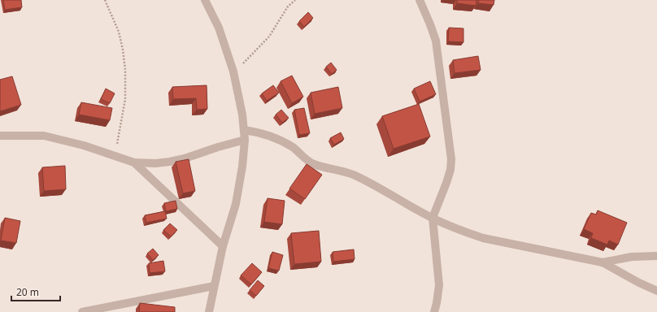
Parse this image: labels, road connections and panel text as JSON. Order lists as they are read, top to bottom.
{
  "scale_bar": "20 m"
}
